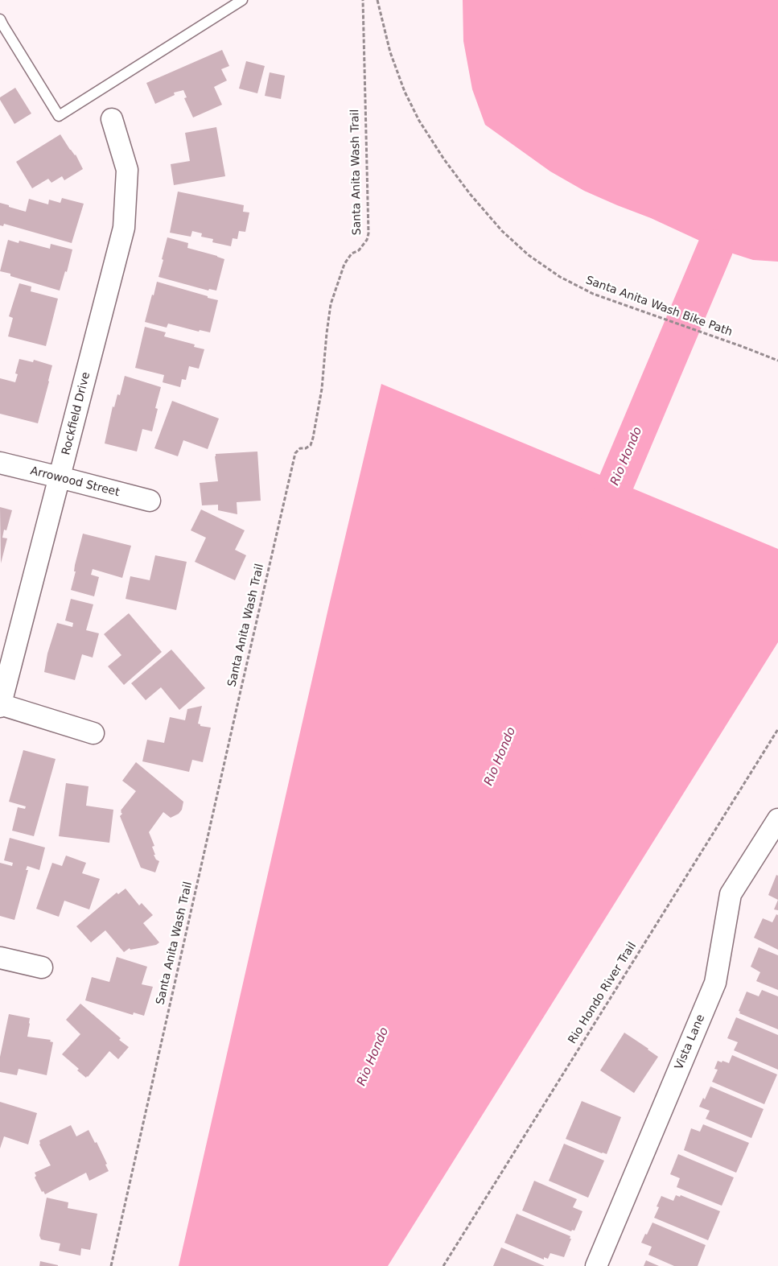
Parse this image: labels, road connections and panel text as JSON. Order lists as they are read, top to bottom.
{
  "streets": {
    "street": ["Rockfield Drive", "Arrowood Street", "Vista Lane"],
    "path": ["Santa Anita Wash Trail", "Santa Anita Wash Bike Path", "Rio Hondo River Trail"]
  },
  "crossings": [
    ["Rockfield Drive", "Arrowood Street"]
  ],
  "water": ["Rio Hondo"]
}
